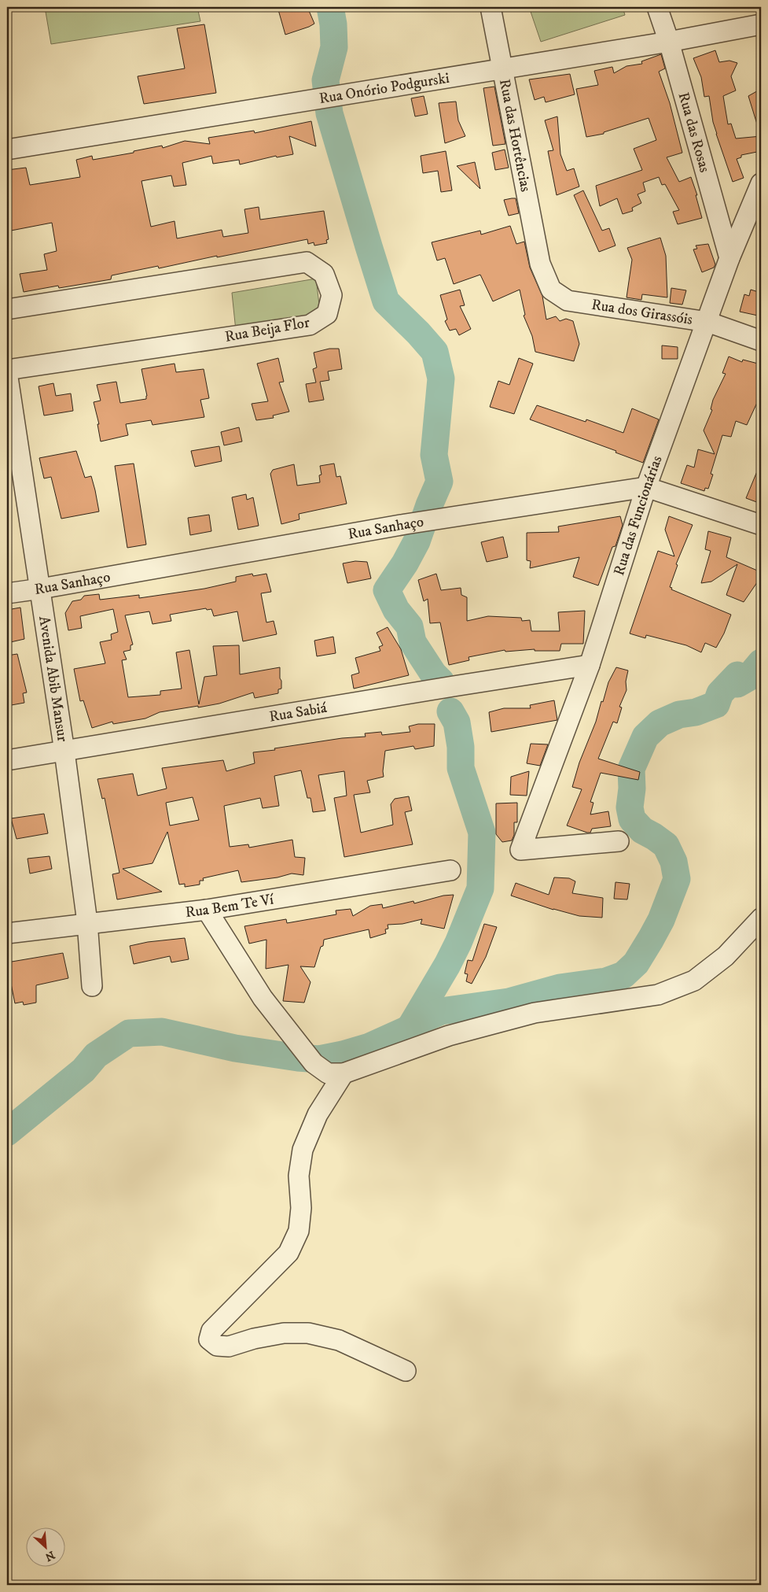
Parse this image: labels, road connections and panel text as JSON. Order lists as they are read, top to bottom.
{
  "streets": {
    "street": [
      "Rua Onório Podgurski",
      "Rua das Rosas",
      "Rua das Hortências",
      "Rua dos Girassóis",
      "Rua Beija Flor",
      "Rua das Funcionárias",
      "Rua Sanhaço",
      "Avenida Abib Mansur",
      "Rua Sabiá",
      "Rua Bem Te Ví"
    ]
  },
  "crossings": [
    ["Rua Onório Podgurski", "Rua das Rosas"],
    ["Rua Onório Podgurski", "Rua das Hortências"],
    ["Rua das Rosas", "Rua das Funcionárias"],
    ["Rua das Hortências", "Rua dos Girassóis"],
    ["Rua dos Girassóis", "Rua das Funcionárias"],
    ["Rua Beija Flor", "Avenida Abib Mansur"],
    ["Rua das Funcionárias", "Rua Sanhaço"],
    ["Rua das Funcionárias", "Rua Sabiá"],
    ["Rua Sanhaço", "Avenida Abib Mansur"],
    ["Avenida Abib Mansur", "Rua Sabiá"],
    ["Avenida Abib Mansur", "Rua Bem Te Ví"]
  ],
  "north": "bottom right"
}
